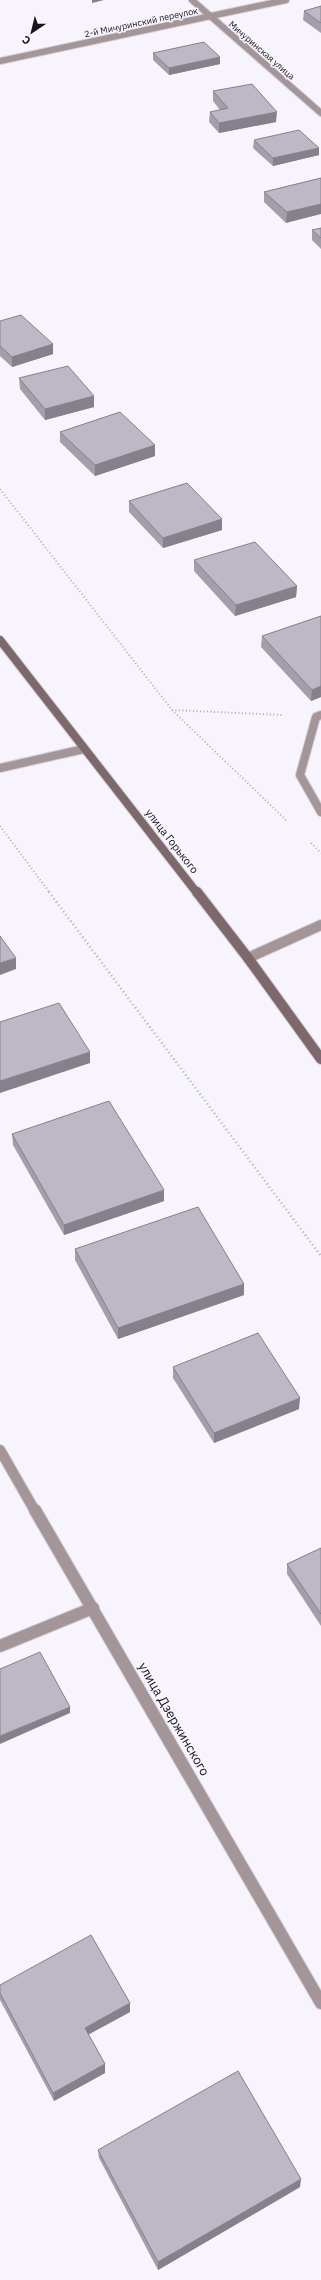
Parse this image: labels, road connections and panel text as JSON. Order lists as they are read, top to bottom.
{
  "streets": {
    "main road": ["улица Горького"],
    "street": ["2-й Мичуринский переулок", "Мичуринская улица", "улица Дзержинского"]
  },
  "crossings": [
    ["2-й Мичуринский переулок", "Мичуринская улица"]
  ],
  "north": "bottom left"
}
